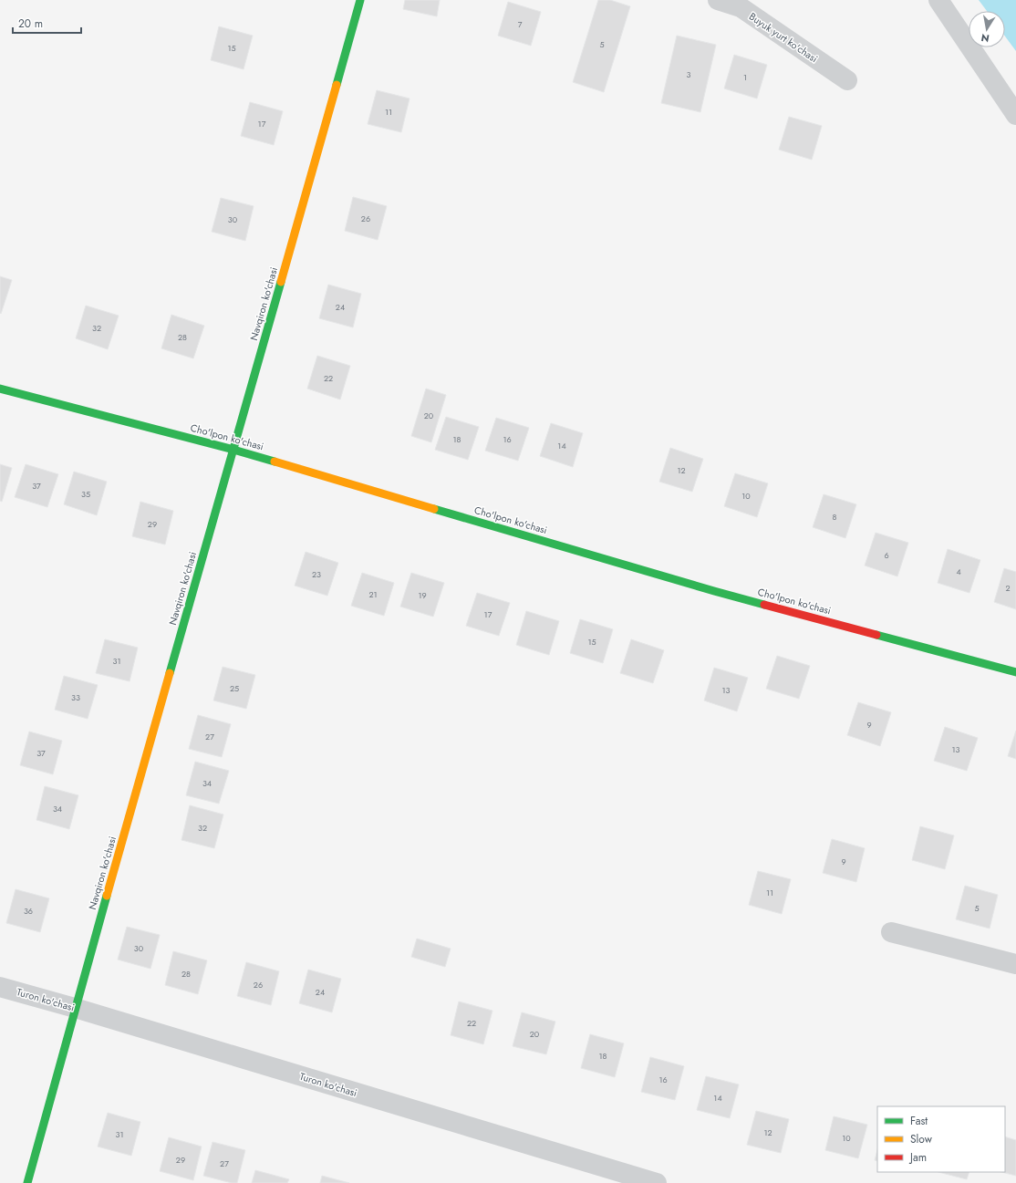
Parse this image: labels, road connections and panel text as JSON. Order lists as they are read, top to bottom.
{
  "streets": {
    "street": [
      "Buyuk yurt ko'chasi",
      "Navqiron ko'chasi",
      "Cho'lpon ko'chasi",
      "Turon ko'chasi"
    ]
  },
  "crossings": [
    ["Navqiron ko'chasi", "Cho'lpon ko'chasi"],
    ["Navqiron ko'chasi", "Turon ko'chasi"]
  ],
  "house_numbers": [
    "7",
    "5",
    "15",
    "3",
    "1",
    "11",
    "17",
    "26",
    "30",
    "24",
    "32",
    "28",
    "22",
    "20",
    "18",
    "16",
    "14",
    "12",
    "37",
    "35",
    "10",
    "8",
    "29",
    "6",
    "4",
    "23",
    "2",
    "21",
    "19",
    "17",
    "15",
    "31",
    "25",
    "13",
    "33",
    "9",
    "27",
    "13",
    "37",
    "34",
    "34",
    "32",
    "9",
    "11",
    "5",
    "36",
    "30",
    "28",
    "26",
    "24",
    "22",
    "20",
    "18",
    "16",
    "14",
    "12",
    "31",
    "10",
    "29",
    "27"
  ],
  "legend": ["Fast", "Slow", "Jam"],
  "scale_bar": "20 m",
  "north": "bottom"
}
